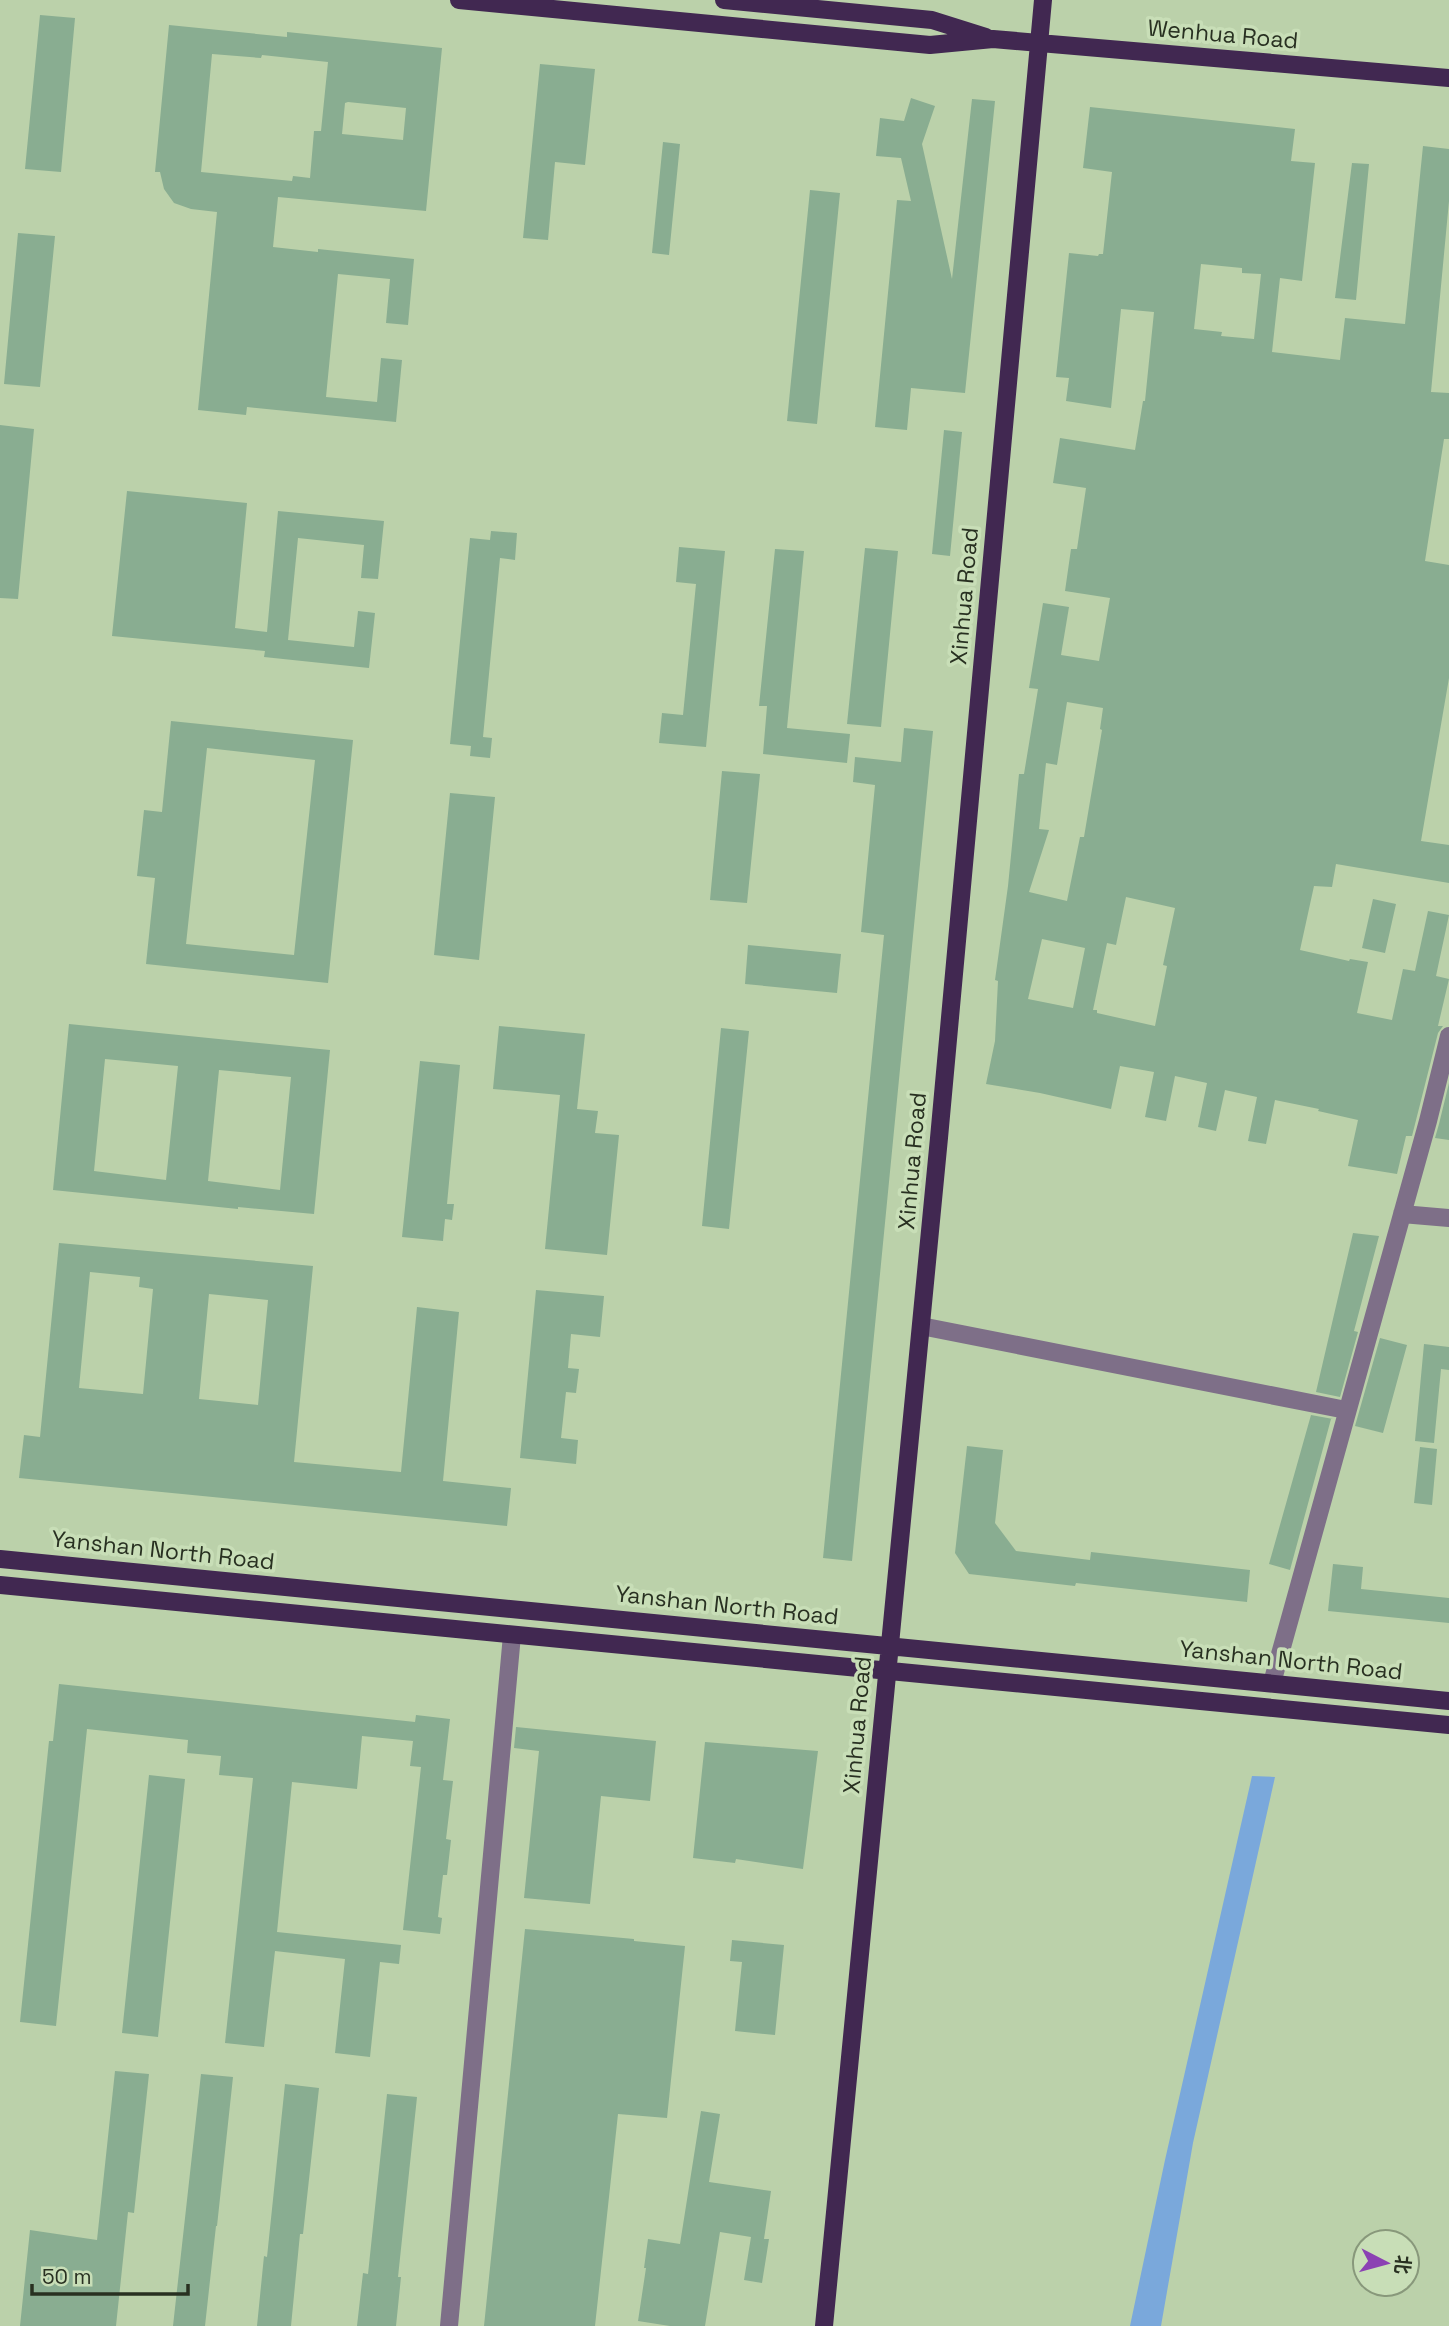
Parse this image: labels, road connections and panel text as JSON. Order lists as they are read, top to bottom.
{
  "streets": {
    "main road": ["Wenhua Road", "Xinhua Road", "Yanshan North Road"]
  },
  "crossings": [
    ["Wenhua Road", "Xinhua Road"],
    ["Xinhua Road", "Yanshan North Road"]
  ],
  "scale_bar": "50 m",
  "north": "right"
}
